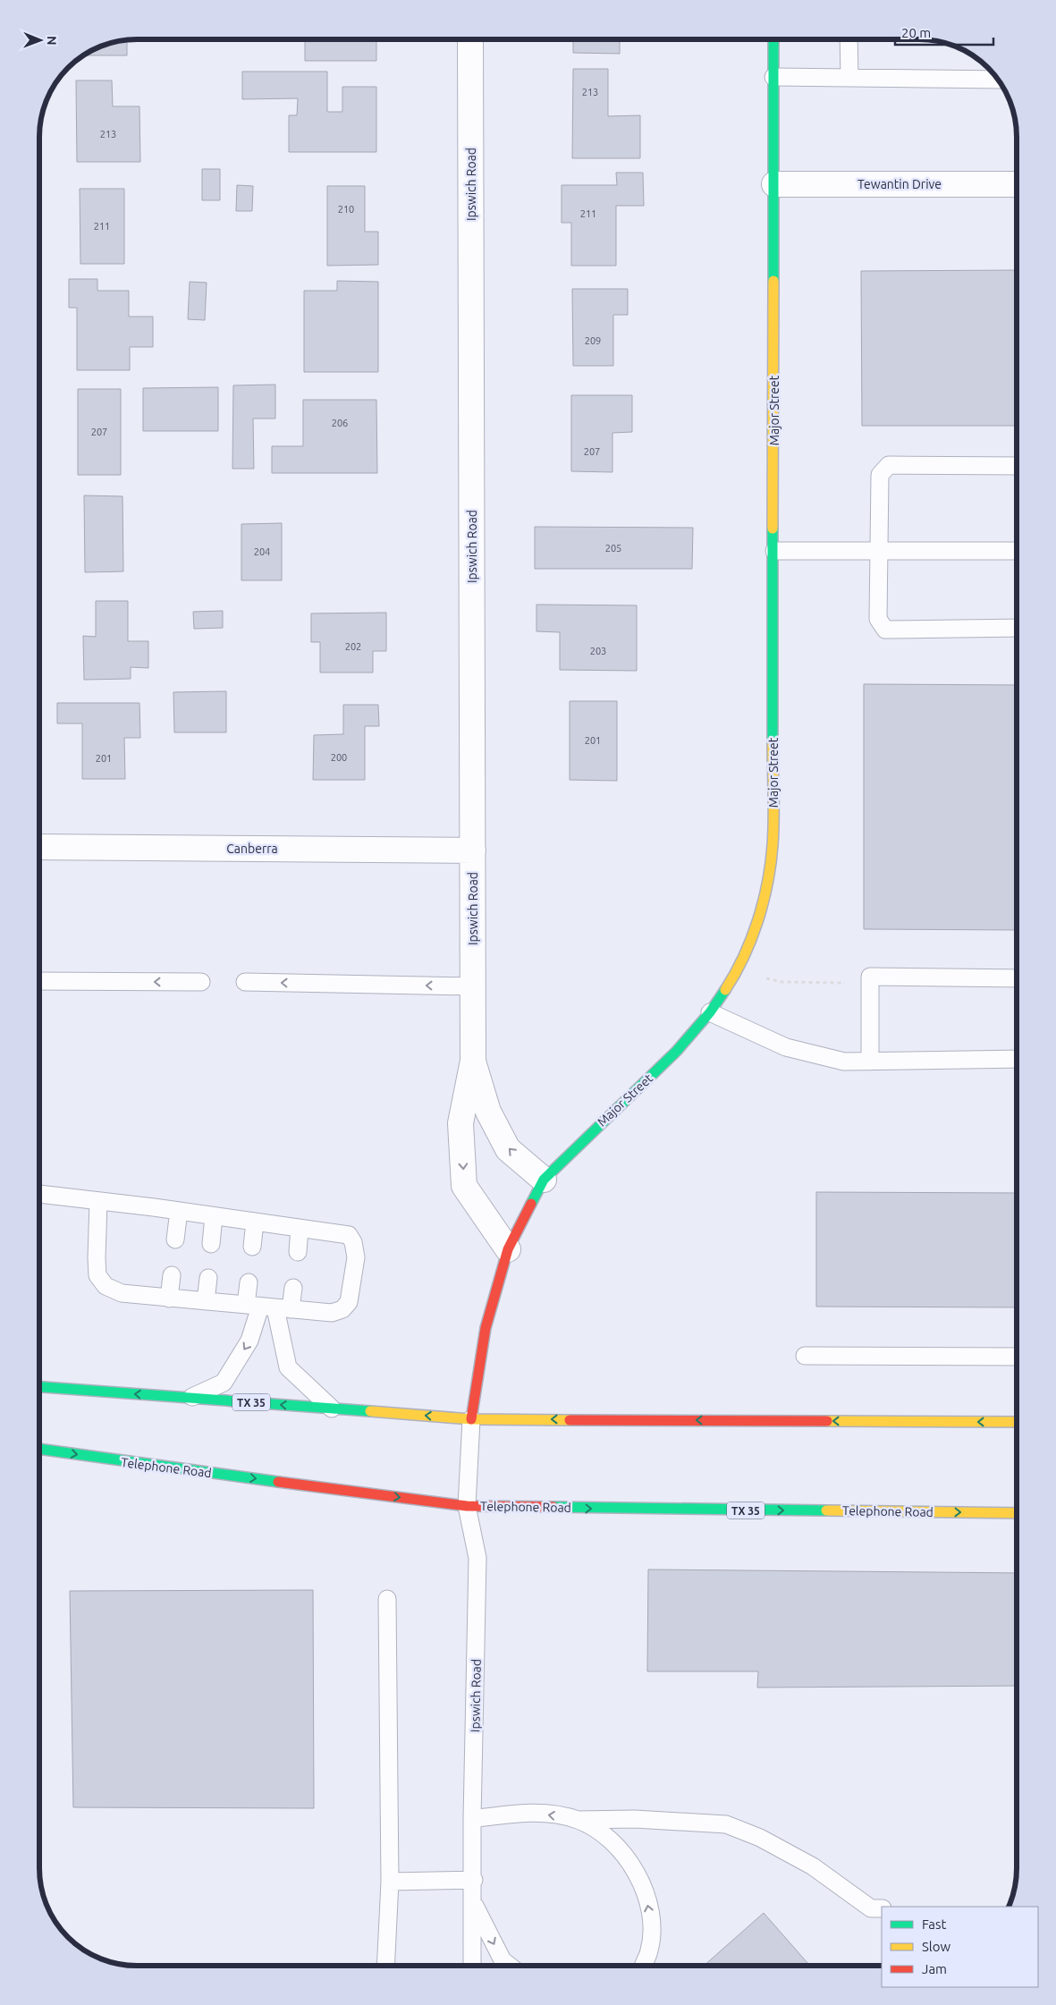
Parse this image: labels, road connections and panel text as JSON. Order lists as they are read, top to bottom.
{
  "streets": {
    "main road": ["Major Street", "TX 35", "Telephone Road"],
    "street": ["Ipswich Road", "Tewantin Drive", "Canberra"]
  },
  "crossings": [
    ["Ipswich Road", "Major Street"],
    ["Ipswich Road", "Canberra"],
    ["Ipswich Road", "TX 35"],
    ["Ipswich Road", "Telephone Road"],
    ["Tewantin Drive", "Major Street"],
    ["Major Street", "TX 35"]
  ],
  "house_numbers": [
    "213",
    "213",
    "210",
    "211",
    "211",
    "209",
    "206",
    "207",
    "207",
    "205",
    "204",
    "202",
    "203",
    "201",
    "200",
    "201"
  ],
  "legend": ["Fast", "Slow", "Jam"],
  "scale_bar": "20 m",
  "north": "right"
}
